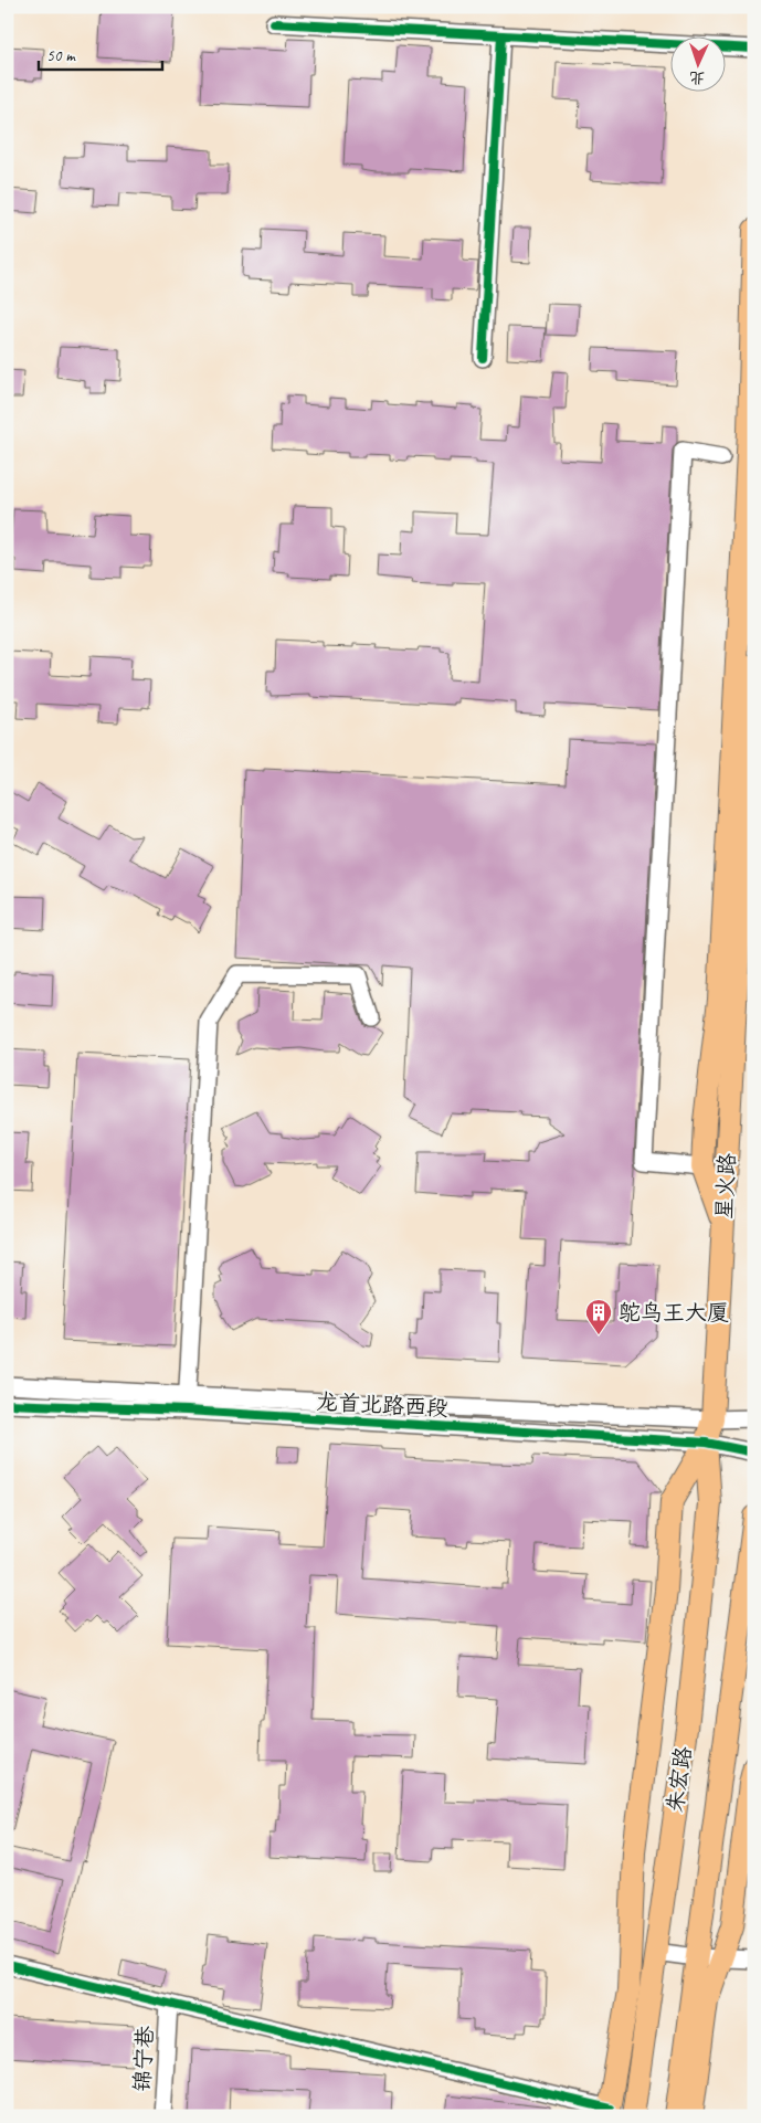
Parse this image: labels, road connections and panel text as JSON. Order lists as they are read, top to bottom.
{
  "streets": {
    "main road": ["星火路", "朱宏路"],
    "street": ["龙首北路西段", "锦宁巷"]
  },
  "crossings": [
    ["星火路", "龙首北路西段"],
    ["星火路", "朱宏路"],
    ["龙首北路西段", "朱宏路"]
  ],
  "places": {
    "building": ["鸵鸟王大厦"]
  },
  "scale_bar": "50 m",
  "north": "bottom"
}
